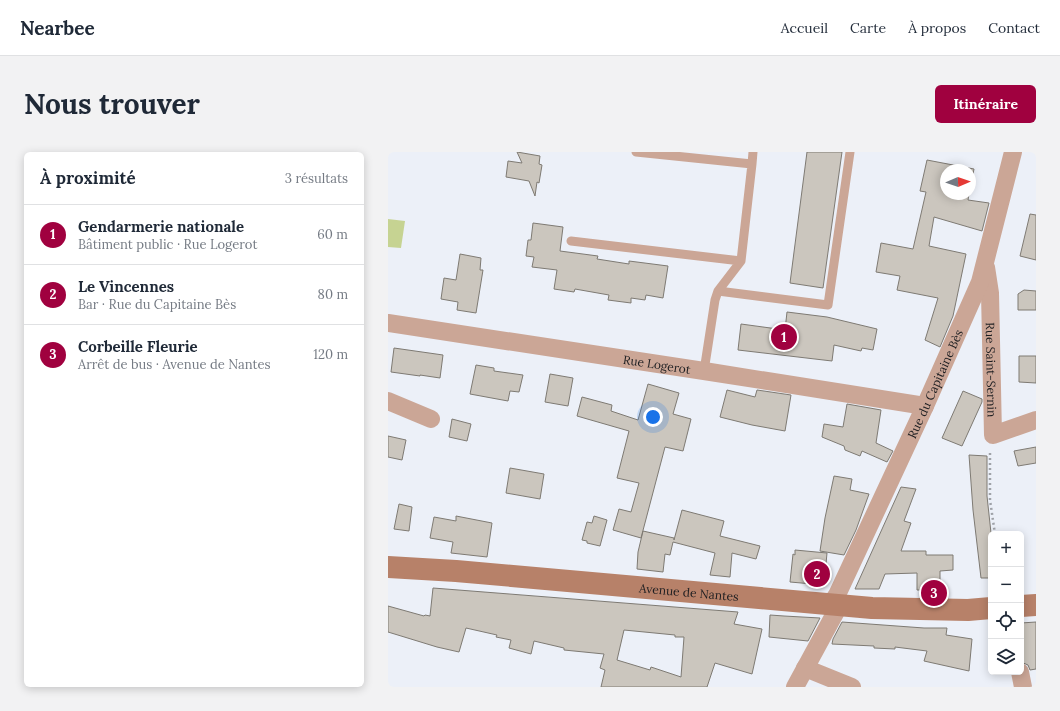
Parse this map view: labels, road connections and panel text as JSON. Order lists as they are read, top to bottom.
{
  "streets": {
    "main road": ["Avenue de Nantes"],
    "street": ["Rue Logerot", "Rue Saint-Sernin", "Rue du Capitaine Bès"]
  },
  "crossings": [
    ["Rue Logerot", "Rue du Capitaine Bès"],
    ["Rue Saint-Sernin", "Rue du Capitaine Bès"],
    ["Rue du Capitaine Bès", "Avenue de Nantes"]
  ],
  "north": "right",
  "page": {
    "header": "Nearbee",
    "nav": [
      "Accueil",
      "Carte",
      "À propos",
      "Contact"
    ],
    "buttons": "Itinéraire",
    "title": "Nous trouver",
    "heading": ["À proximité", "3 résultats"],
    "list": [
      {
        "mark": "1",
        "name": "Gendarmerie nationale",
        "note": "Bâtiment public · Rue Logerot",
        "value": "60 m"
      },
      {
        "mark": "2",
        "name": "Le Vincennes",
        "note": "Bar · Rue du Capitaine Bès",
        "value": "80 m"
      },
      {
        "mark": "3",
        "name": "Corbeille Fleurie",
        "note": "Arrêt de bus · Avenue de Nantes",
        "value": "120 m"
      }
    ],
    "pins": ["1", "2", "3"],
    "map_buttons": ["+", "−"]
  }
}
